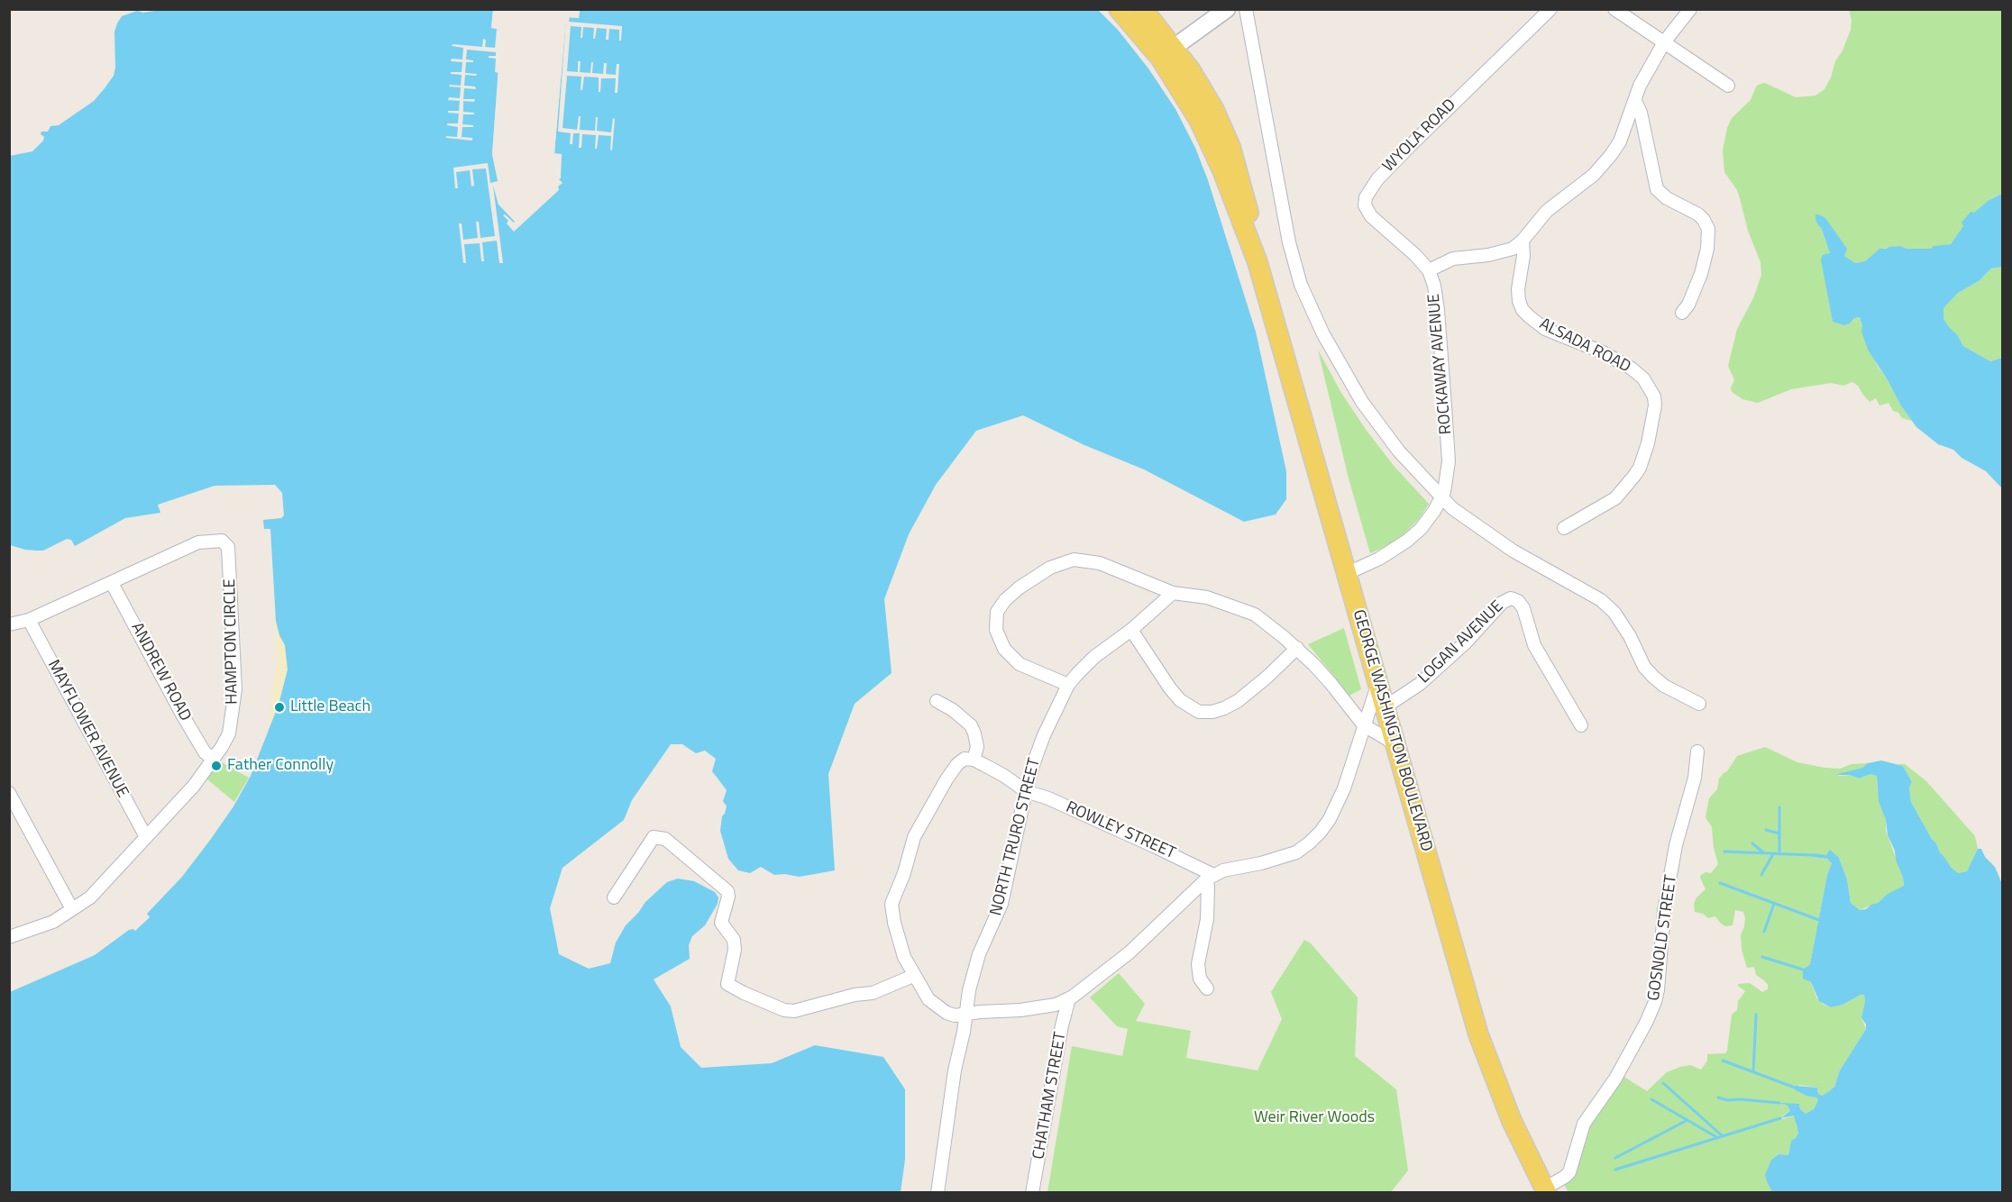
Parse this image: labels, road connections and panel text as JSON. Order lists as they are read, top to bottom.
{
  "streets": {
    "main road": ["GEORGE WASHINGTON BOULEVARD"],
    "street": [
      "WYOLA ROAD",
      "ALSADA ROAD",
      "ROCKAWAY AVENUE",
      "HAMPTON CIRCLE",
      "LOGAN AVENUE",
      "ANDREW ROAD",
      "MAYFLOWER AVENUE",
      "ROWLEY STREET",
      "NORTH TRURO STREET",
      "GOSNOLD STREET",
      "CHATHAM STREET"
    ]
  },
  "crossings": [
    ["WYOLA ROAD", "ROCKAWAY AVENUE"],
    ["ALSADA ROAD", "ROCKAWAY AVENUE"],
    ["ROCKAWAY AVENUE", "GEORGE WASHINGTON BOULEVARD"],
    ["HAMPTON CIRCLE", "ANDREW ROAD"],
    ["HAMPTON CIRCLE", "MAYFLOWER AVENUE"],
    ["LOGAN AVENUE", "GEORGE WASHINGTON BOULEVARD"],
    ["GEORGE WASHINGTON BOULEVARD", "GOSNOLD STREET"],
    ["ROWLEY STREET", "NORTH TRURO STREET"]
  ],
  "parks": ["Weir River Woods"],
  "places": ["Little Beach", "Father Connolly"]
}
